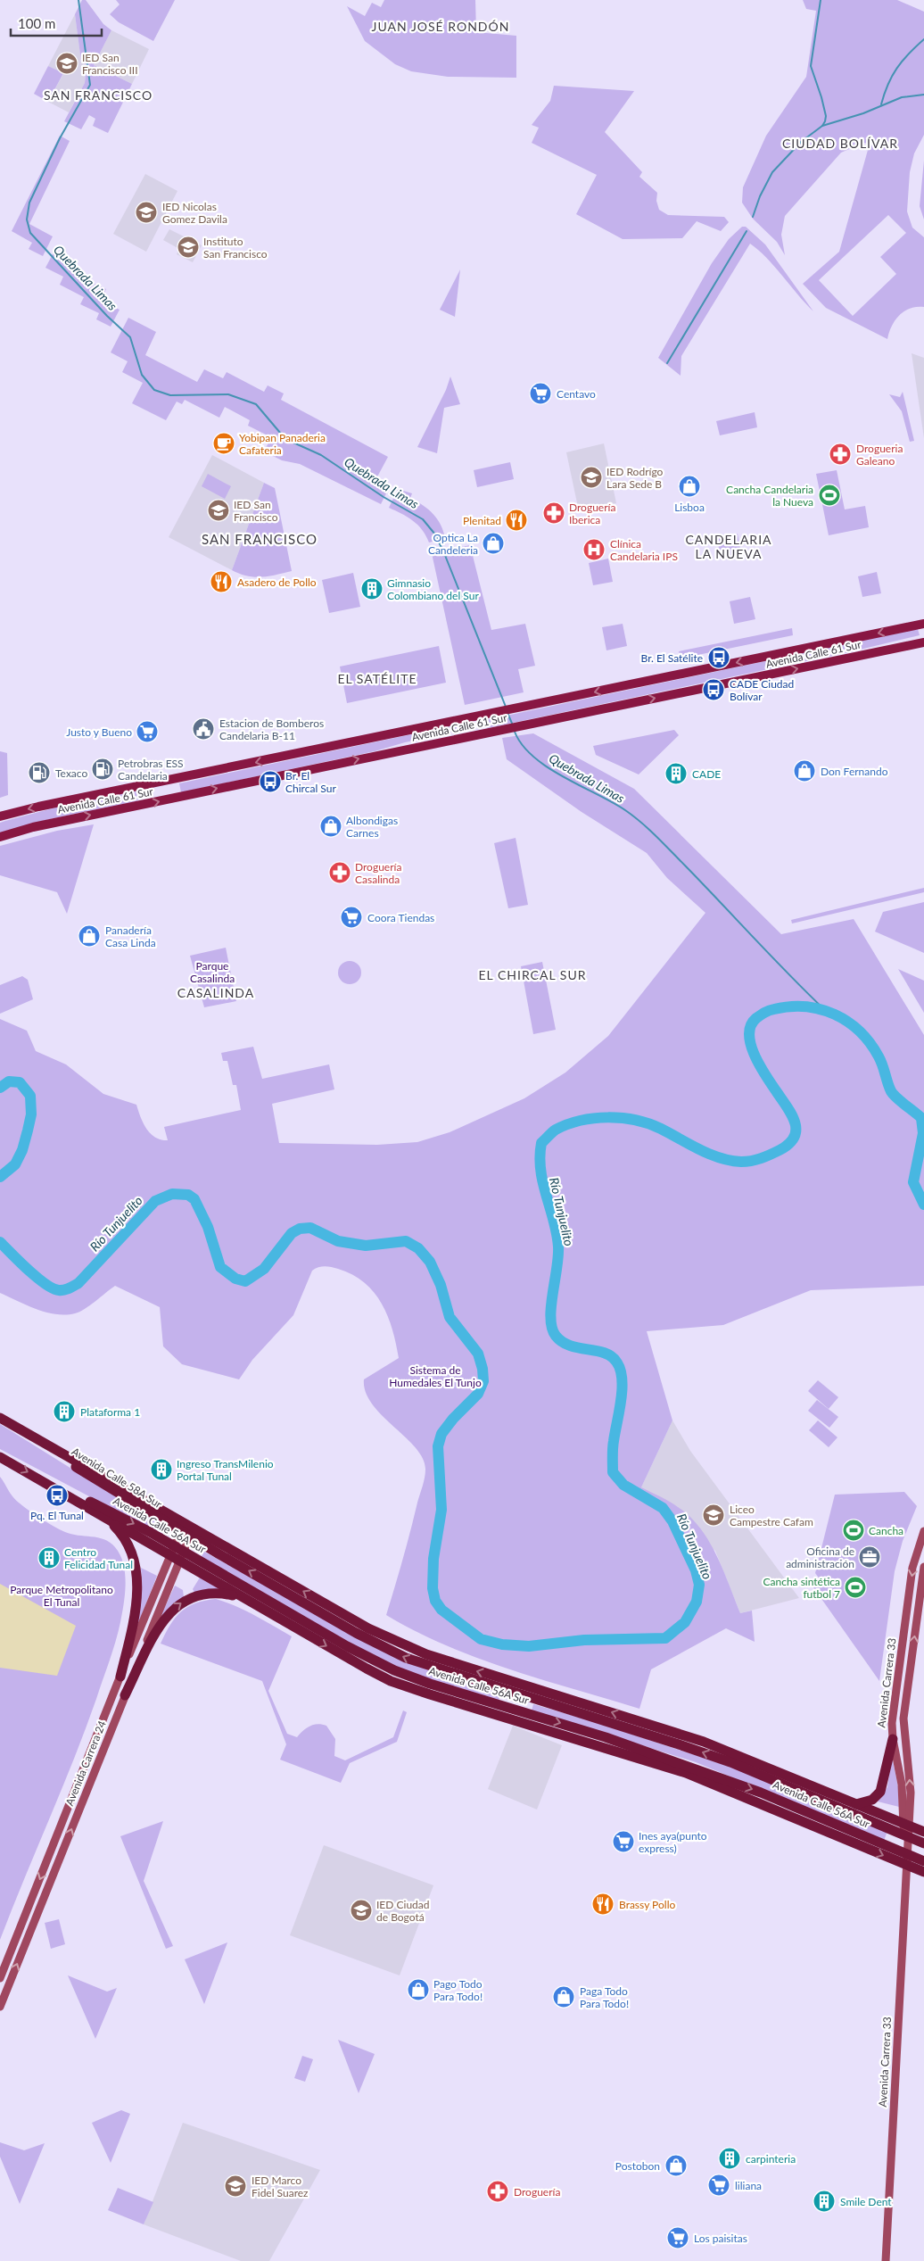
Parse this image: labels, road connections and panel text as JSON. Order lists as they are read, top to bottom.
{
  "streets": {
    "highway": ["Avenida Calle 58A Sur", "Avenida Calle 56A Sur"],
    "main road": ["Avenida Calle 61 Sur", "Avenida Carrera 33", "Avenida Carrera 24"]
  },
  "crossings": [
    ["Avenida Calle 58A Sur", "Avenida Calle 56A Sur"],
    ["Avenida Calle 58A Sur", "Avenida Carrera 24"],
    ["Avenida Calle 56A Sur", "Avenida Carrera 33"],
    ["Avenida Calle 56A Sur", "Avenida Carrera 24"]
  ],
  "districts": [
    "JUAN JOSÉ RONDÓN",
    "SAN FRANCISCO",
    "CIUDAD BOLÍVAR",
    "SAN FRANCISCO",
    "CANDELARIA LA NUEVA",
    "EL SATÉLITE",
    "EL CHIRCAL SUR",
    "CASALINDA"
  ],
  "water": ["Quebrada Limas", "Río Tunjuelito"],
  "parks": ["Parque Casalinda", "Sistema de Humedales El Tunjo", "Parque Metropolitano El Tunal"],
  "places": {
    "school or university": [
      "IED San Francisco III",
      "IED Nicolas Gomez Davila",
      "Instituto San Francisco",
      "IED Rodrígo Lara Sede B",
      "IED San Francisco",
      "Liceo Campestre Cafam",
      "IED Ciudad de Bogotá",
      "IED Marco Fidel Suarez"
    ],
    "supermarket": [
      "Centavo",
      "Justo y Bueno",
      "Coora Tiendas",
      "Ines aya(punto express)",
      "liliana",
      "Los paisitas"
    ],
    "cafe": ["Yobipan Panaderia Cafateria"],
    "pharmacy": [
      "Drogueria Galeano",
      "Droguería Iberica",
      "Droguería Casalinda",
      "Droguería"
    ],
    "shop": [
      "Lisboa",
      "Optica La Candeleria",
      "Don Fernando",
      "Albondigas Carnes",
      "Panadería Casa Linda",
      "Pago Todo Para Todo!",
      "Paga Todo Para Todo!",
      "Postobon"
    ],
    "sports": ["Cancha Candelaria la Nueva", "Cancha", "Cancha sintética futbol 7"],
    "restaurant": ["Plenitad", "Asadero de Pollo", "Brassy Pollo"],
    "hospital": ["Clínica Candelaria IPS"],
    "building": [
      "Gimnasio Colombiano del Sur",
      "CADE",
      "Plataforma 1",
      "Ingreso TransMilenio Portal Tunal",
      "Centro Felicidad Tunal",
      "carpinteria",
      "Smile Dent"
    ],
    "bus stop": [
      "Br. El Satélite",
      "CADE Ciudad Bolívar",
      "Br. El Chircal Sur",
      "Pq. El Tunal"
    ],
    "public building": ["Estacion de Bomberos Candelaria B-11"],
    "fuel station": ["Petrobras ESS Candelaria", "Texaco"],
    "office": ["Oficina de administración"]
  },
  "scale_bar": "100 m"
}
